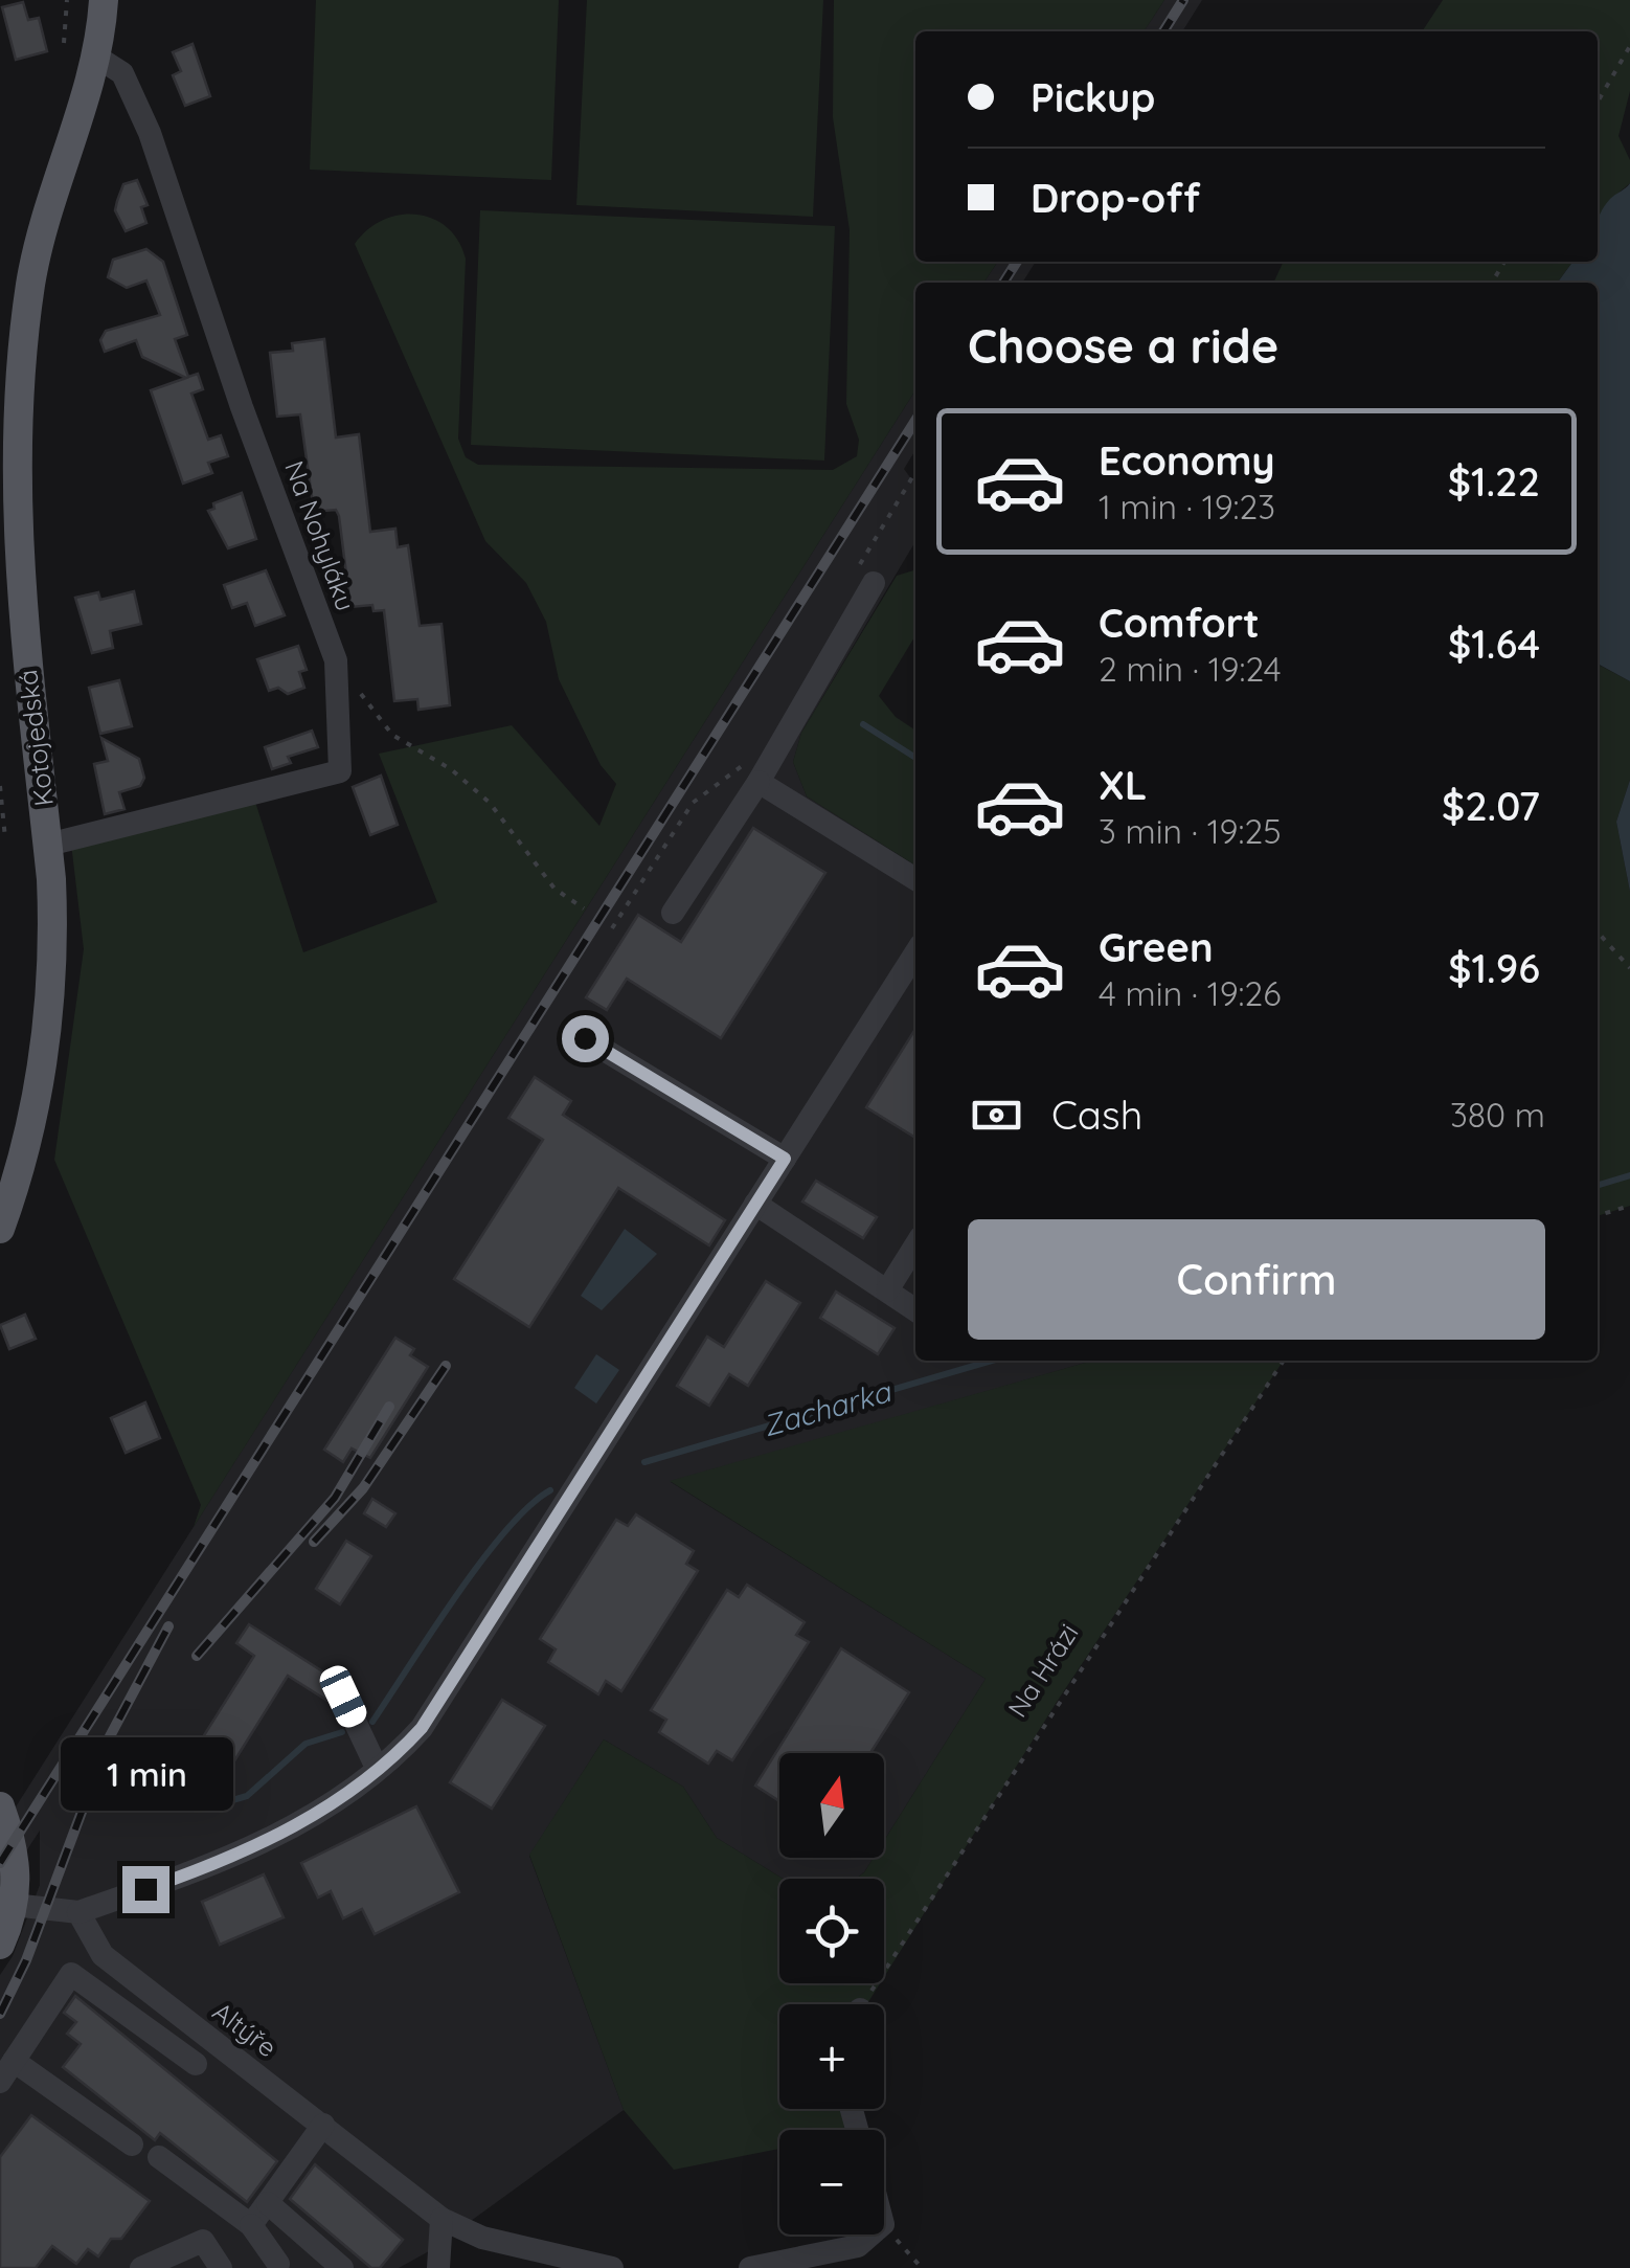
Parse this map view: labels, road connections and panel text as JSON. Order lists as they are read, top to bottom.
{
  "streets": {
    "main road": ["Kotojedská"],
    "street": ["Na Nohyláku", "Altýře"],
    "path": ["Na Hrázi"]
  },
  "crossings": [
    ["Na Nohyláku", "Kotojedská"]
  ],
  "water": ["Zacharka"],
  "north": "top",
  "page": {
    "banner": ["Pickup", "Drop-off"],
    "heading": "Choose a ride",
    "list": [
      {
        "name": "Economy",
        "note": "1 min · 19:23",
        "value": "$1.22"
      },
      {
        "name": "Comfort",
        "note": "2 min · 19:24",
        "value": "$1.64"
      },
      {
        "name": "XL",
        "note": "3 min · 19:25",
        "value": "$2.07"
      },
      {
        "name": "Green",
        "note": "4 min · 19:26",
        "value": "$1.96"
      }
    ],
    "pay": ["Cash", "380 m"],
    "buttons": "Confirm",
    "bubble": "1 min",
    "map_buttons": ["+", "−"]
  }
}
